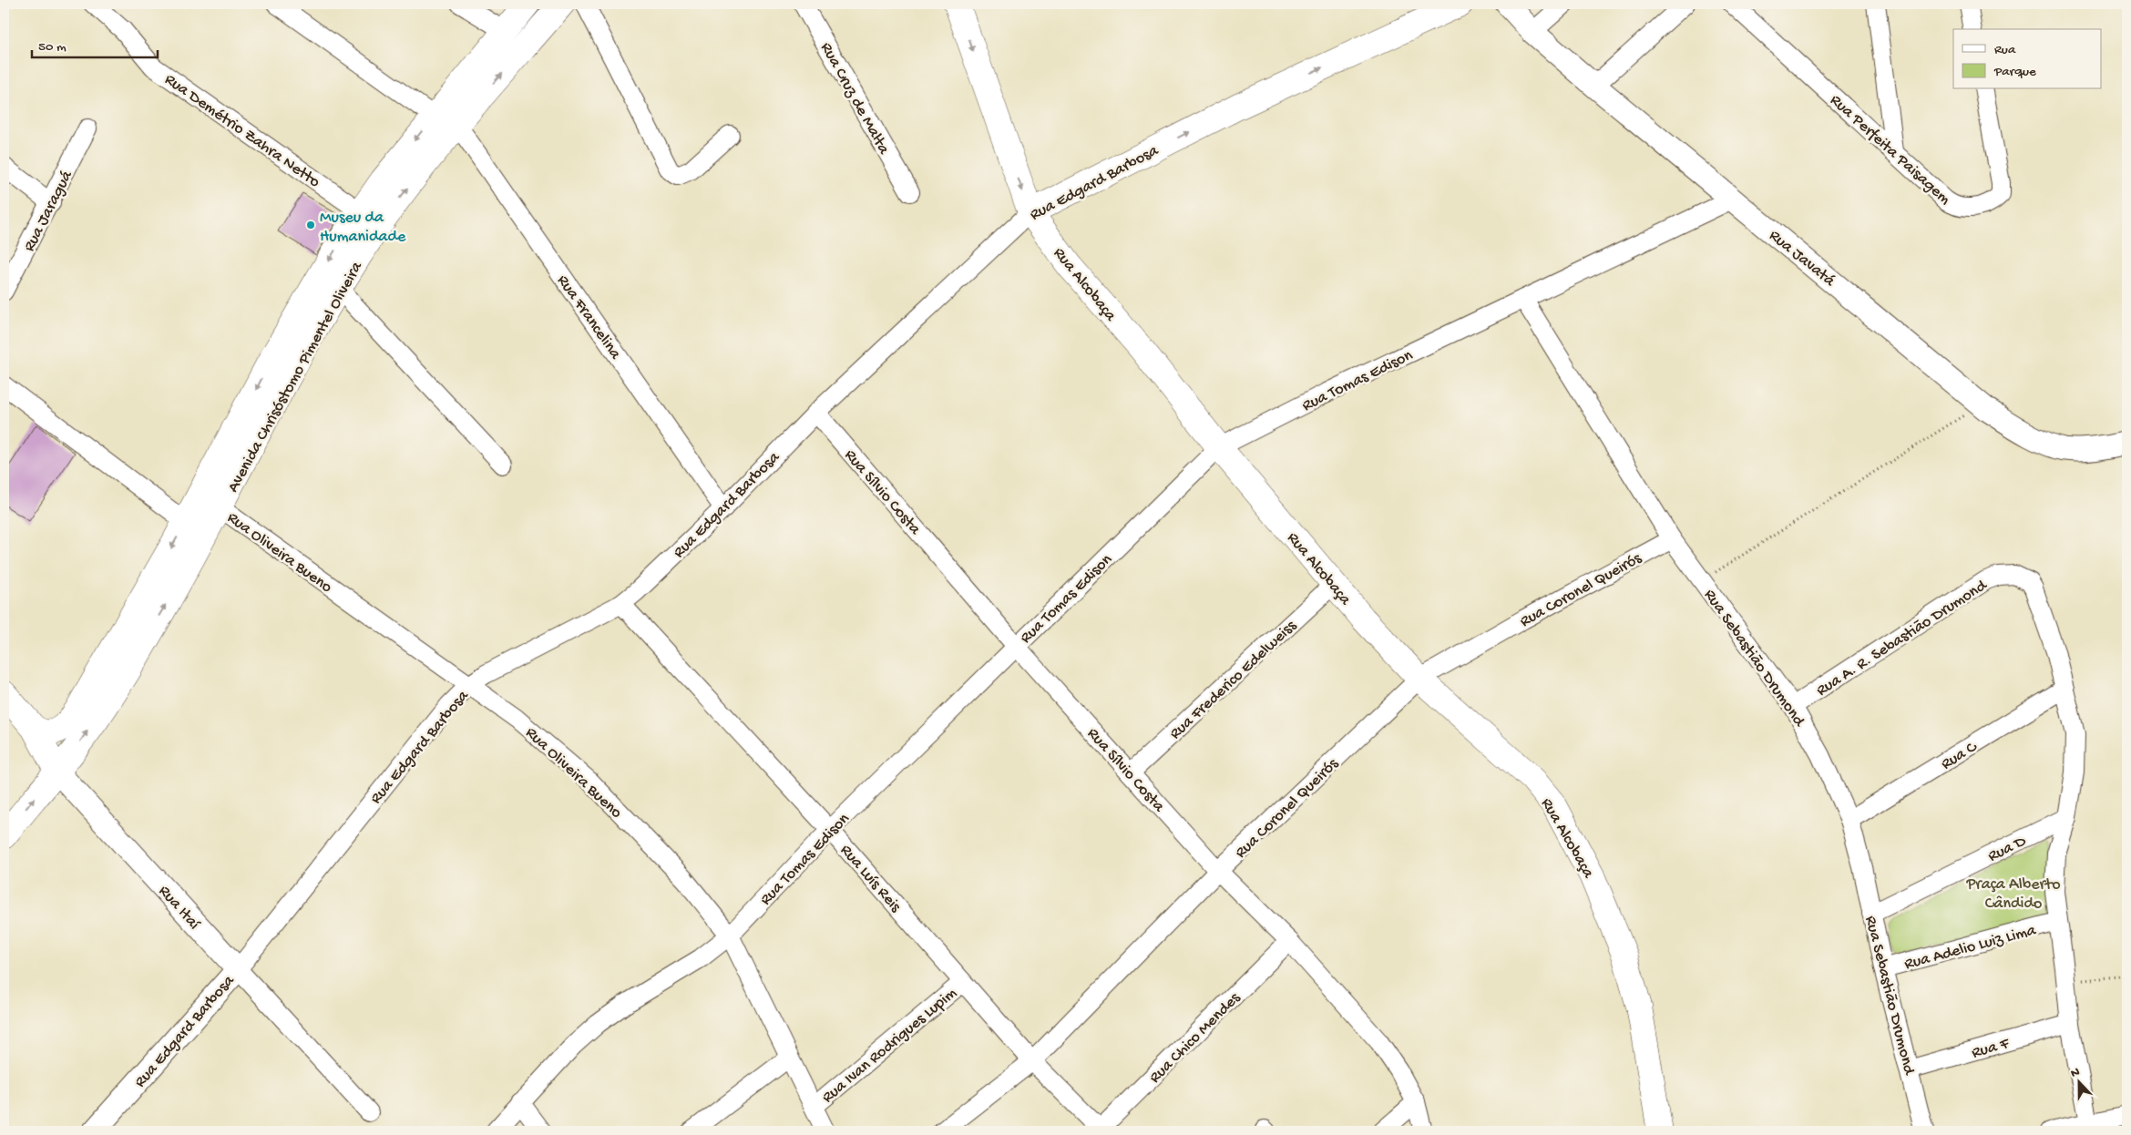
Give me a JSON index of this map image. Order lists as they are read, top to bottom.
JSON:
{
  "streets": {
    "main road": [
      "Rua Edgard Barbosa",
      "Rua Alcobaça",
      "Avenida Chrisóstomo Pimentel Oliveira",
      "Rua Itaí"
    ],
    "street": [
      "Rua Cruz de Malta",
      "Rua Demétrio Zahra Netto",
      "Rua Perfeita Paisagem",
      "Rua Jaraguá",
      "Rua Javatá",
      "Rua Francelina",
      "Rua Tomas Edison",
      "Rua Sílvio Costa",
      "Rua Oliveira Bueno",
      "Rua Coronel Queirós",
      "Rua A. R. Sebastião Drumond",
      "Rua Sebastião Drumond",
      "Rua Frederico Edelweiss",
      "Rua C",
      "Rua D",
      "Rua Luís Reis",
      "Rua Adelio Luiz Lima",
      "Rua Chico Mendes",
      "Rua Ivan Rodrigues Lupim",
      "Rua F"
    ]
  },
  "crossings": [
    ["Rua Demétrio Zahra Netto", "Avenida Chrisóstomo Pimentel Oliveira"],
    ["Rua Edgard Barbosa", "Rua Alcobaça"],
    ["Rua Edgard Barbosa", "Rua Francelina"],
    ["Rua Edgard Barbosa", "Rua Sílvio Costa"],
    ["Rua Edgard Barbosa", "Rua Oliveira Bueno"],
    ["Rua Edgard Barbosa", "Rua Luís Reis"],
    ["Rua Edgard Barbosa", "Rua Itaí"],
    ["Rua Javatá", "Rua Tomas Edison"],
    ["Rua Alcobaça", "Rua Tomas Edison"],
    ["Rua Alcobaça", "Rua Coronel Queirós"],
    ["Rua Alcobaça", "Rua Frederico Edelweiss"],
    ["Rua Francelina", "Avenida Chrisóstomo Pimentel Oliveira"],
    ["Avenida Chrisóstomo Pimentel Oliveira", "Rua Oliveira Bueno"],
    ["Avenida Chrisóstomo Pimentel Oliveira", "Rua Itaí"],
    ["Rua Tomas Edison", "Rua Sílvio Costa"],
    ["Rua Tomas Edison", "Rua Oliveira Bueno"],
    ["Rua Tomas Edison", "Rua Sebastião Drumond"],
    ["Rua Tomas Edison", "Rua Luís Reis"],
    ["Rua Sílvio Costa", "Rua Coronel Queirós"],
    ["Rua Sílvio Costa", "Rua Frederico Edelweiss"],
    ["Rua Sílvio Costa", "Rua Chico Mendes"],
    ["Rua Oliveira Bueno", "Rua Ivan Rodrigues Lupim"],
    ["Rua Coronel Queirós", "Rua Sebastião Drumond"],
    ["Rua Coronel Queirós", "Rua Luís Reis"],
    ["Rua A. R. Sebastião Drumond", "Rua Sebastião Drumond"],
    ["Rua A. R. Sebastião Drumond", "Rua C"],
    ["Rua A. R. Sebastião Drumond", "Rua D"],
    ["Rua A. R. Sebastião Drumond", "Rua Adelio Luiz Lima"],
    ["Rua A. R. Sebastião Drumond", "Rua F"],
    ["Rua Sebastião Drumond", "Rua C"],
    ["Rua Sebastião Drumond", "Rua D"],
    ["Rua Sebastião Drumond", "Rua Adelio Luiz Lima"],
    ["Rua Sebastião Drumond", "Rua F"],
    ["Rua Luís Reis", "Rua Chico Mendes"],
    ["Rua Luís Reis", "Rua Ivan Rodrigues Lupim"]
  ],
  "parks": ["Praça Alberto Cândido"],
  "places": ["Museu da Humanidade"],
  "legend": ["Rua", "Parque"],
  "scale_bar": "50 m",
  "north": "top"
}
